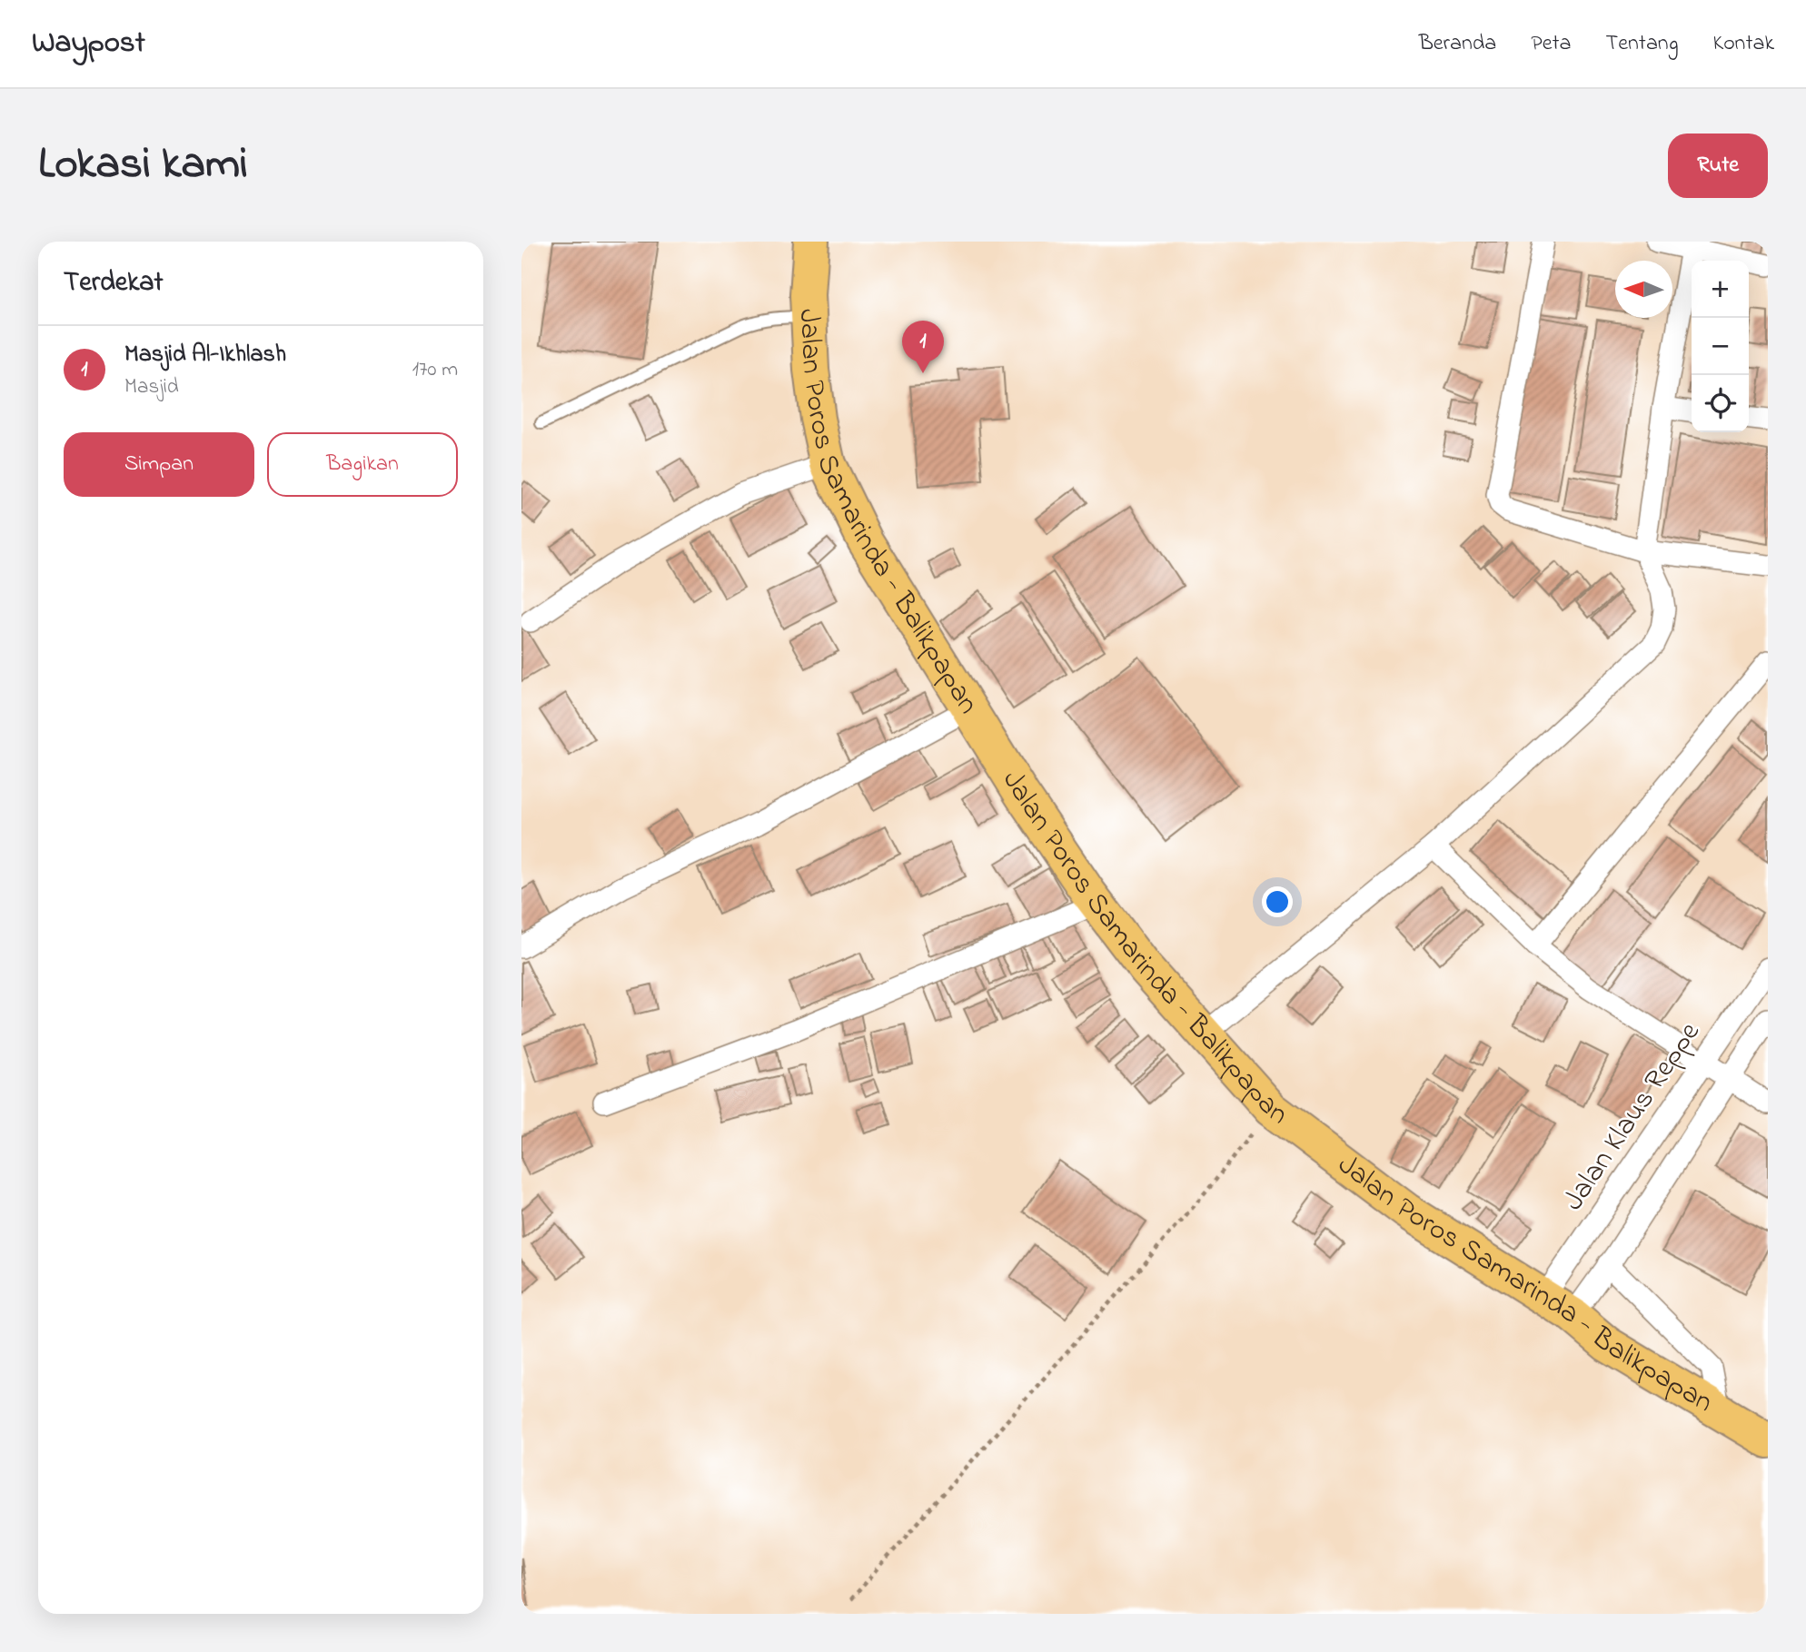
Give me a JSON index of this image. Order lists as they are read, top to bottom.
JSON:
{
  "streets": {
    "highway": ["Jalan Poros Samarinda - Balikpapan"],
    "street": ["Jalan Klaus Reppe"]
  },
  "crossings": [
    ["Jalan Poros Samarinda - Balikpapan", "Jalan Klaus Reppe"]
  ],
  "north": "left",
  "page": {
    "header": "Waypost",
    "nav": [
      "Beranda",
      "Peta",
      "Tentang",
      "Kontak"
    ],
    "title": "Lokasi kami",
    "buttons": [
      "Rute",
      ["Simpan", "Bagikan"]
    ],
    "heading": "Terdekat",
    "map_buttons": ["+", "−"],
    "pins": "1",
    "list": [
      {
        "mark": "1",
        "name": "Masjid Al-Ikhlash",
        "note": "Masjid",
        "value": "170 m"
      }
    ]
  }
}
